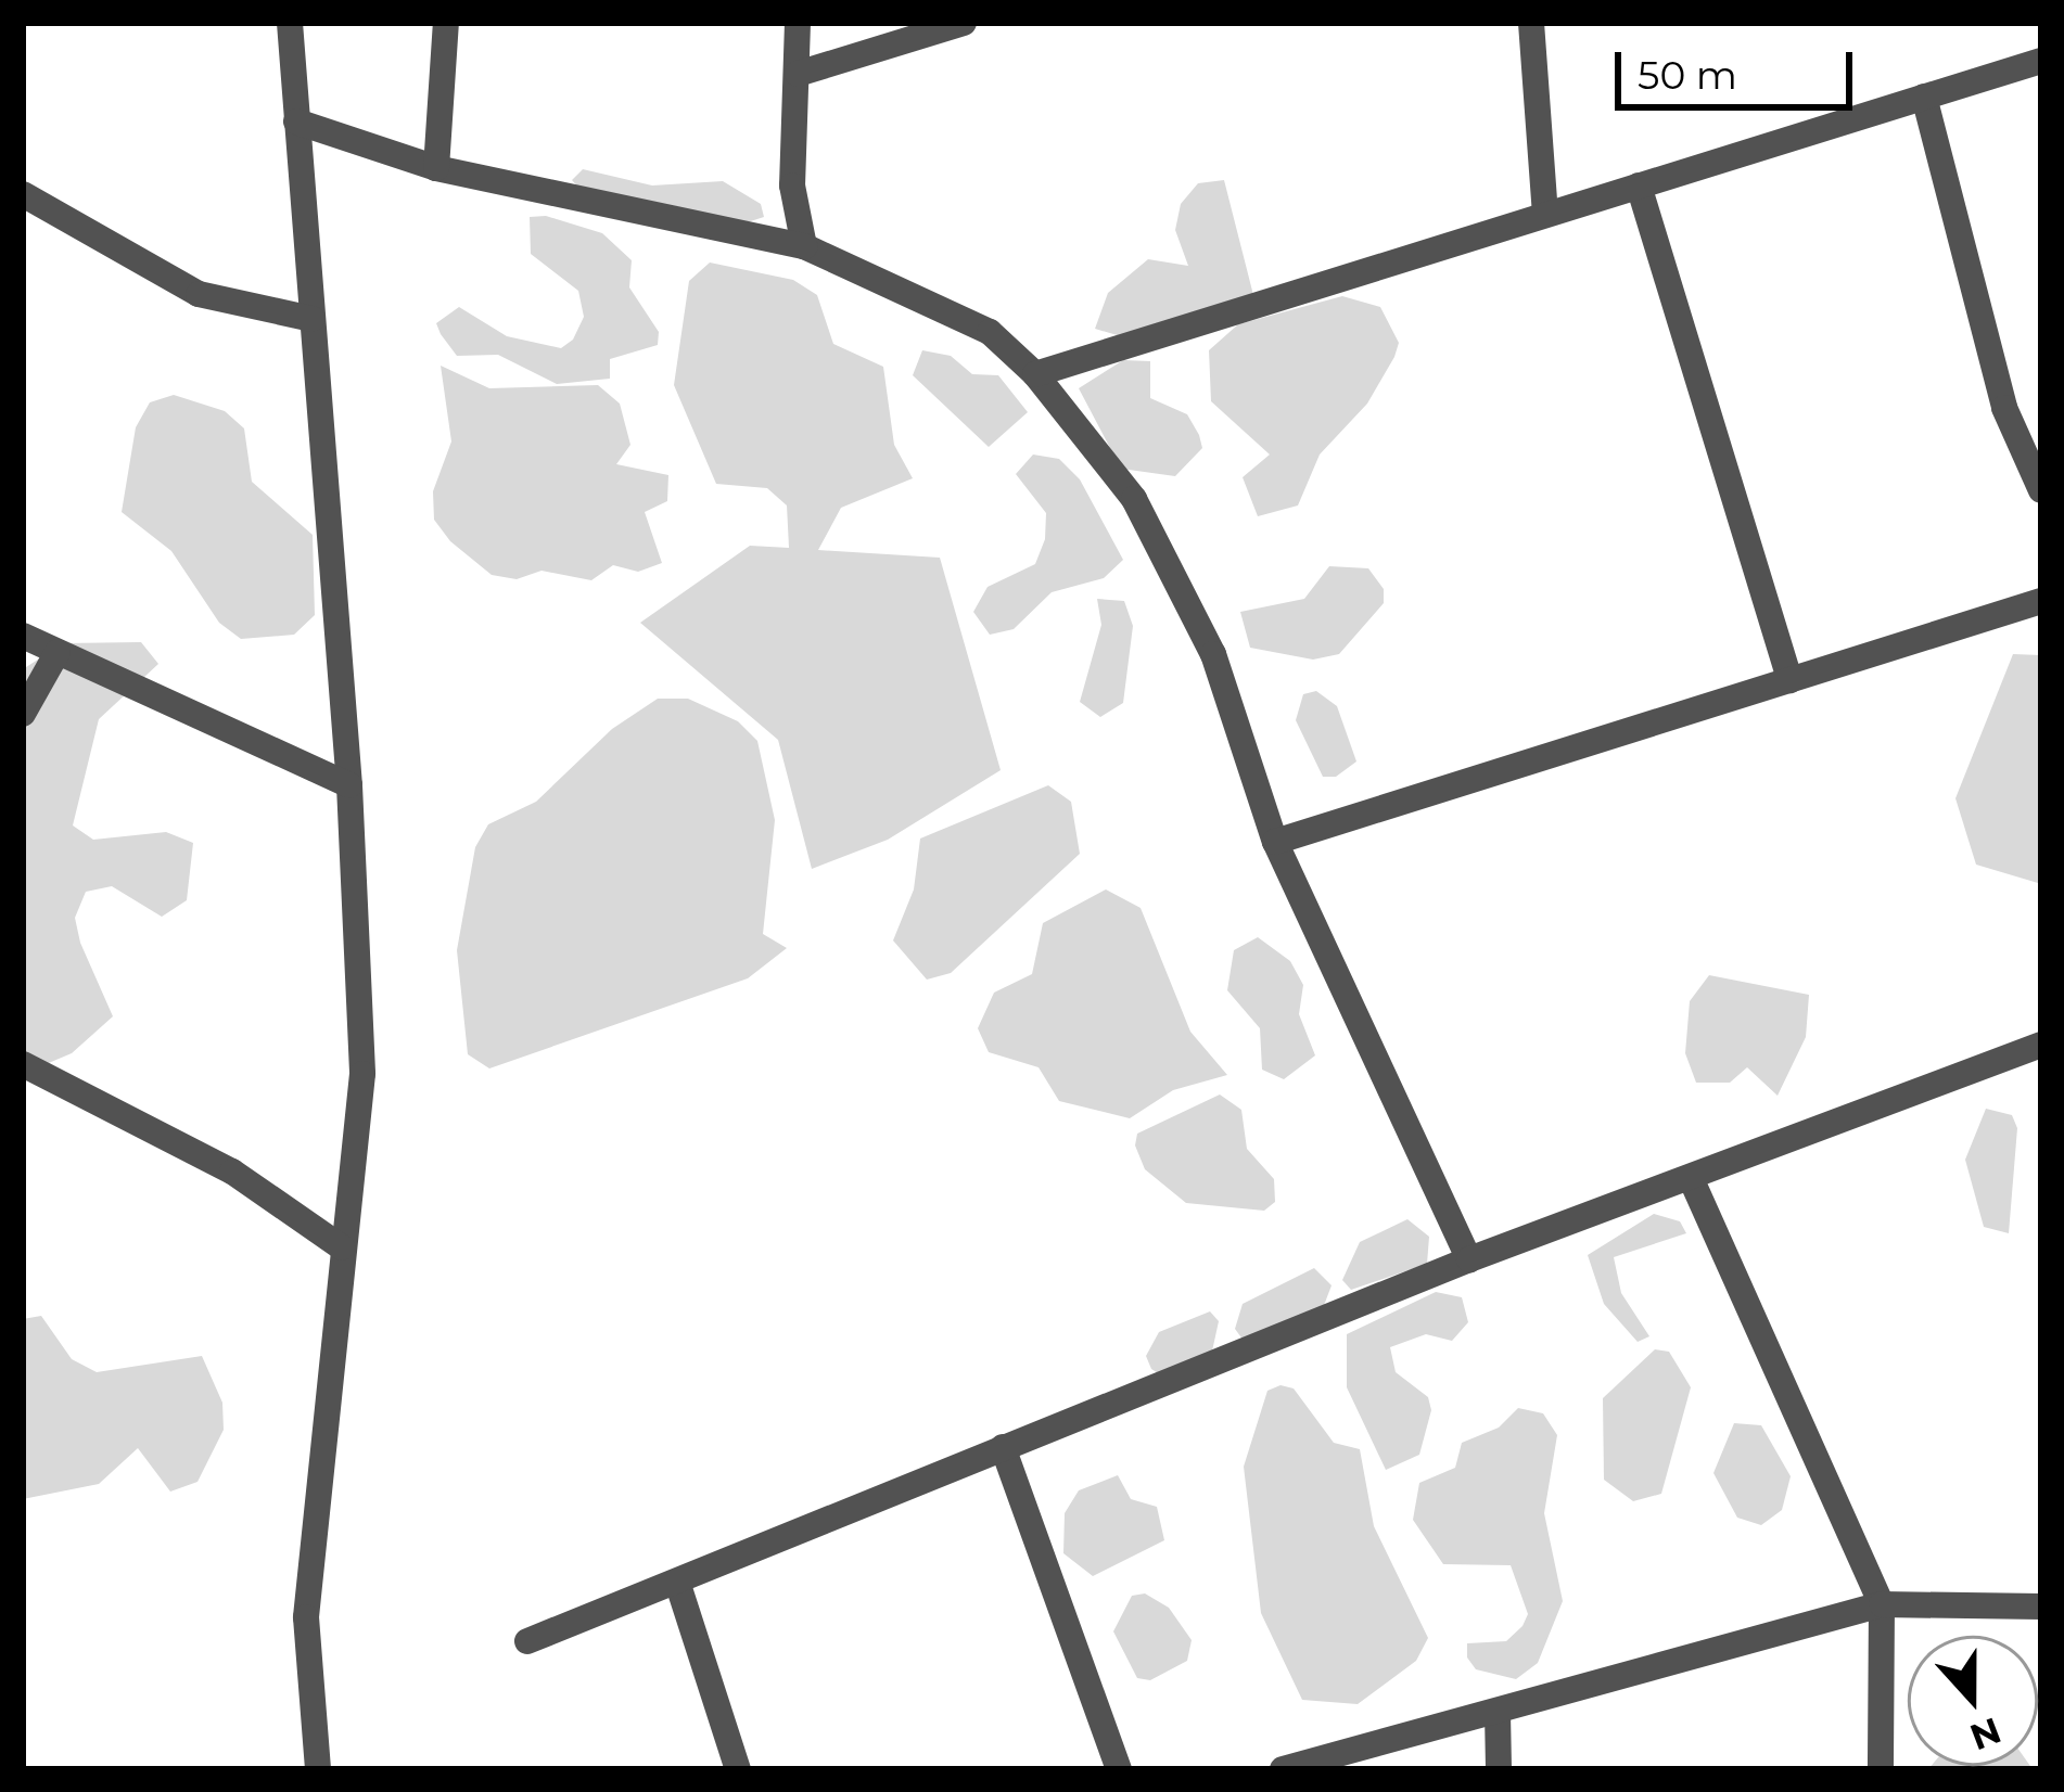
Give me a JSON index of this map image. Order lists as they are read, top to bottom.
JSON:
{
  "scale_bar": "50 m",
  "north": "bottom"
}
